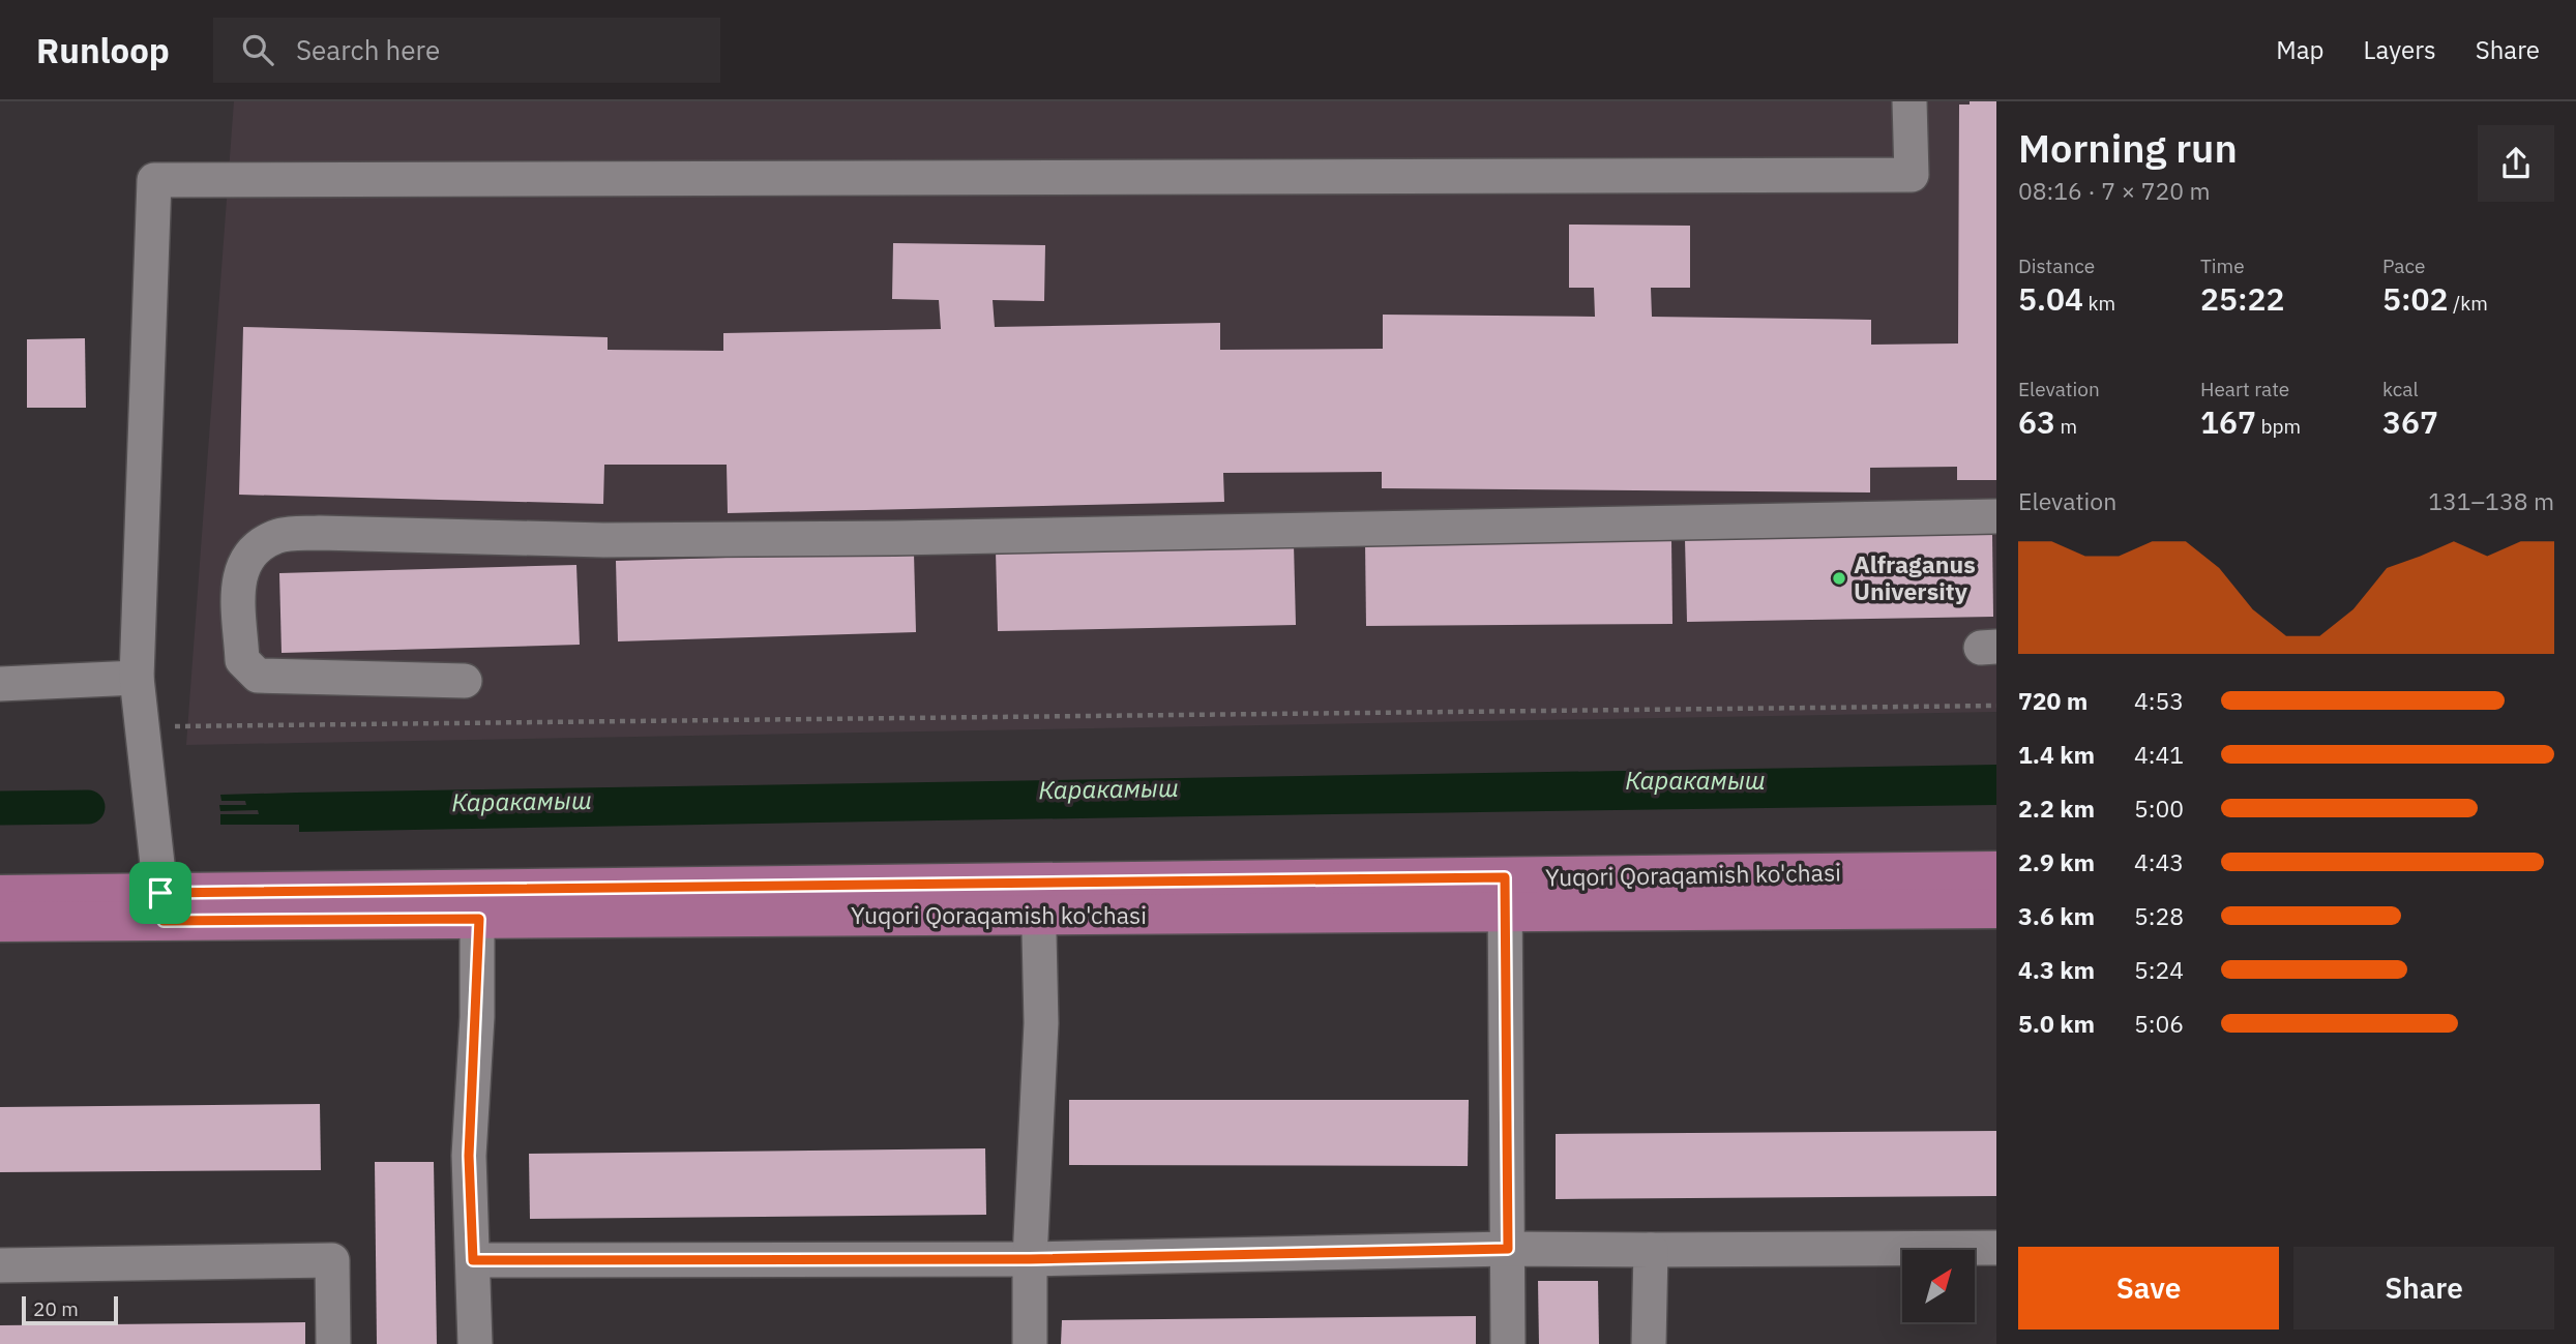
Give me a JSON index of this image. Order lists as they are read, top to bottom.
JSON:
{
  "streets": {
    "main road": ["Yuqori Qoraqamish ko'chasi"]
  },
  "water": ["Каракамыш"],
  "places": ["Alfraganus University"],
  "scale_bar": "20 m",
  "north": "top right",
  "page": {
    "header": "Runloop",
    "search": "Search here",
    "nav": ["Map", "Layers", "Share"],
    "heading": ["Morning run", "08:16 · 7 × 720 m"],
    "stats": [
      ["Distance", "5.04 km"],
      ["Time", "25:22"],
      ["Pace", "5:02 /km"],
      ["Elevation", "63 m"],
      ["Heart rate", "167 bpm"],
      ["kcal", "367"]
    ],
    "chart": ["Elevation", "131–138 m"],
    "list": [
      {
        "name": "720 m",
        "note": "4:53"
      },
      {
        "name": "1.4 km",
        "note": "4:41"
      },
      {
        "name": "2.2 km",
        "note": "5:00"
      },
      {
        "name": "2.9 km",
        "note": "4:43"
      },
      {
        "name": "3.6 km",
        "note": "5:28"
      },
      {
        "name": "4.3 km",
        "note": "5:24"
      },
      {
        "name": "5.0 km",
        "note": "5:06"
      }
    ],
    "buttons": ["Save", "Share"],
    "scale": "20 m"
  }
}
